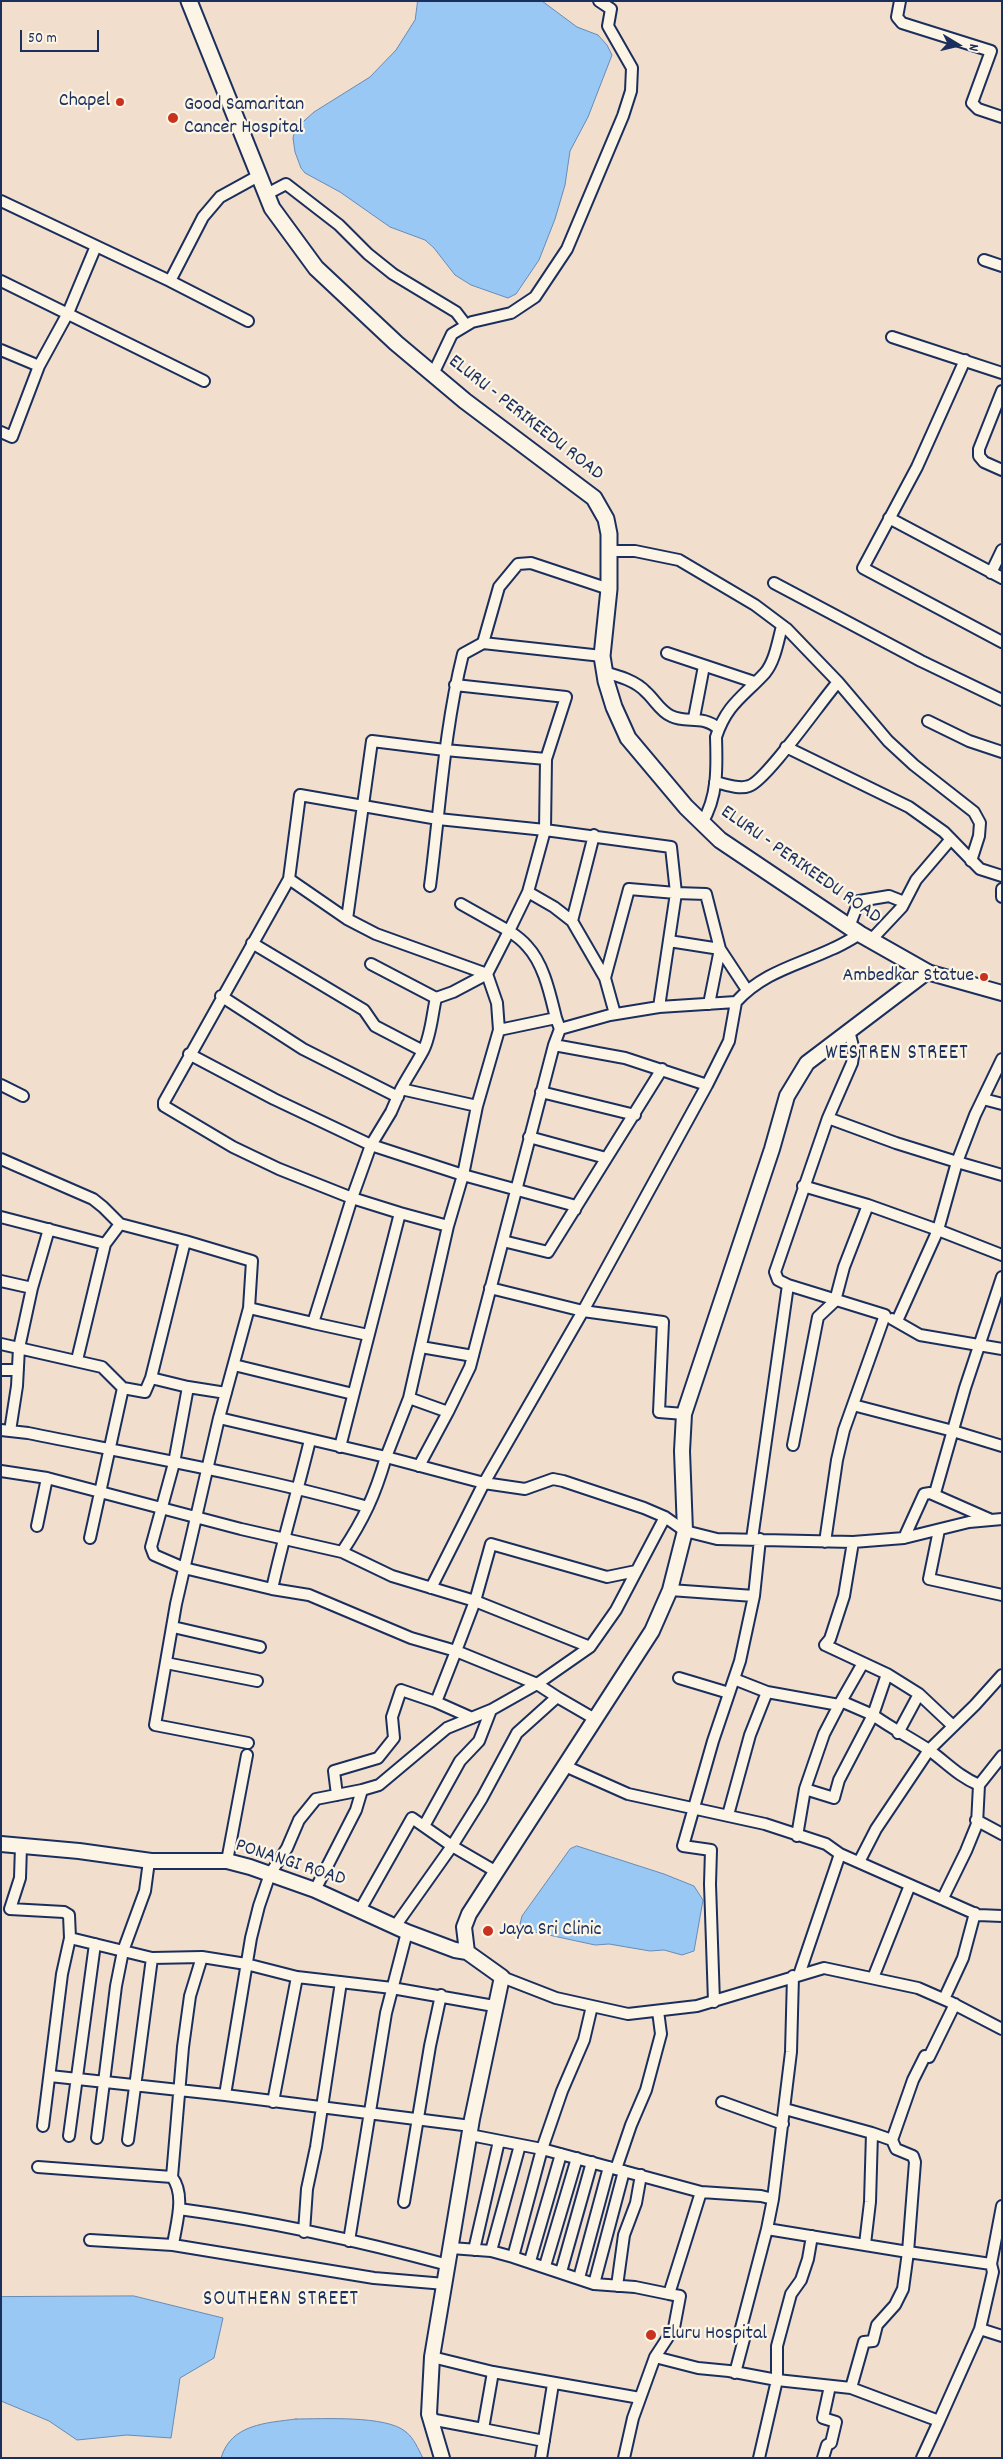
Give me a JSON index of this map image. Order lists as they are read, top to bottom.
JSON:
{
  "streets": {
    "main road": ["ELURU - PERIKEEDU ROAD", "PONANGI ROAD"]
  },
  "districts": ["WESTREN STREET", "SOUTHERN STREET"],
  "places": [
    "Chapel",
    "Good Samaritan Cancer Hospital",
    "Ambedkar Statue",
    "Jaya Sri Clinic",
    "Eluru Hospital"
  ],
  "scale_bar": "50 m",
  "north": "right"
}
